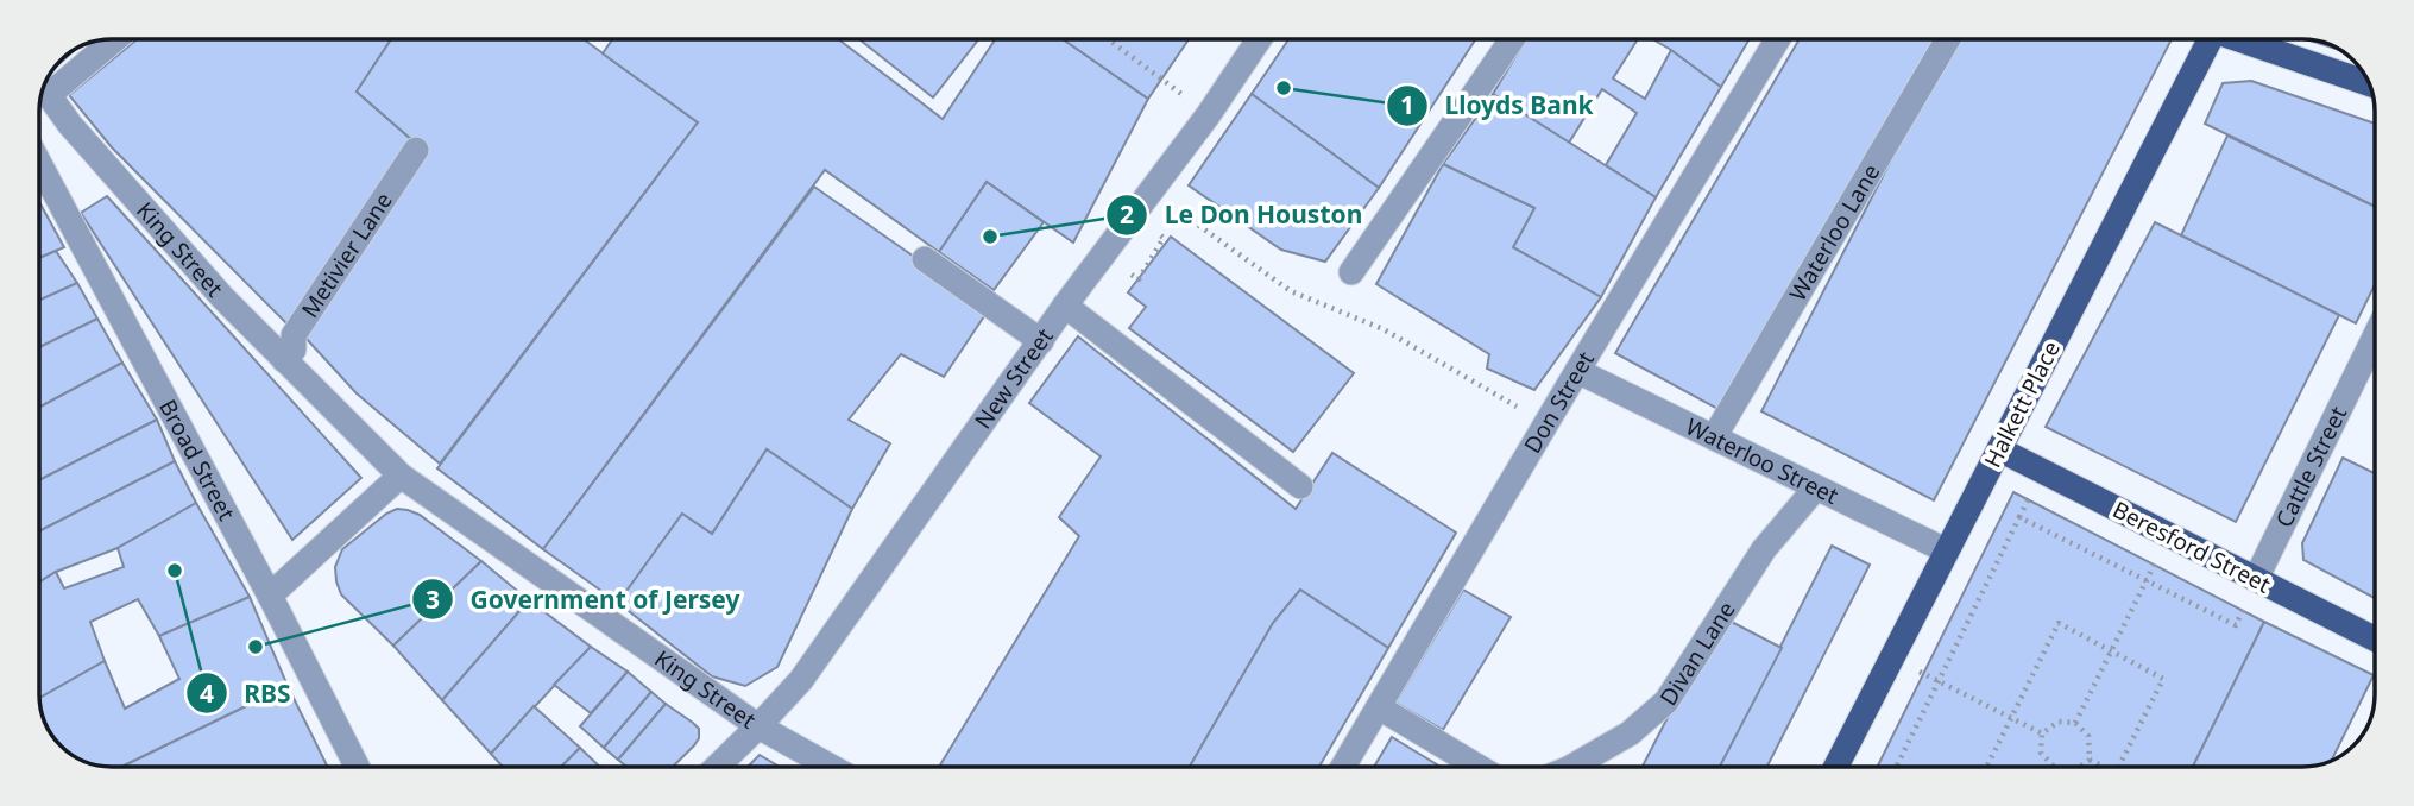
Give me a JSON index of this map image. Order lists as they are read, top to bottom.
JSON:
{
  "streets": {
    "main road": ["Halkett Place", "Beresford Street"],
    "street": [
      "Waterloo Lane",
      "King Street",
      "Metivier Lane",
      "New Street",
      "Don Street",
      "Broad Street",
      "Waterloo Street",
      "Cattle Street",
      "Divan Lane"
    ]
  },
  "crossings": [
    ["Waterloo Lane", "Waterloo Street"],
    ["King Street", "Metivier Lane"],
    ["King Street", "New Street"],
    ["Don Street", "Waterloo Street"],
    ["Halkett Place", "Waterloo Street"],
    ["Halkett Place", "Beresford Street"],
    ["Waterloo Street", "Divan Lane"],
    ["Cattle Street", "Beresford Street"]
  ],
  "places": [
    "Lloyds Bank",
    "Le Don Houston",
    "RBS",
    "Government of Jersey"
  ]
}
